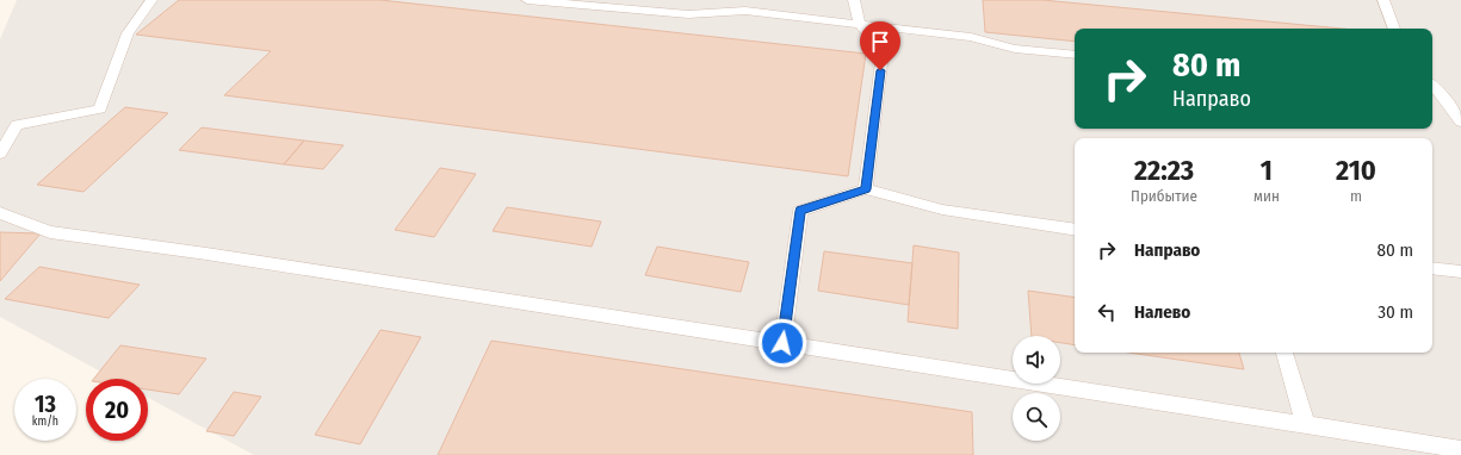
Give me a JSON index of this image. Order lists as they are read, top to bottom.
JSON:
{
  "page": {
    "turn": ["80 m", "Направо"],
    "eta": [
      "22:23",
      "Прибытие",
      "1",
      "мин",
      "210",
      "m"
    ],
    "list": [
      {
        "name": "Направо",
        "value": "80 m"
      },
      {
        "name": "Налево",
        "value": "30 m"
      }
    ],
    "speed": "13 km/h",
    "limit": "20"
  }
}
